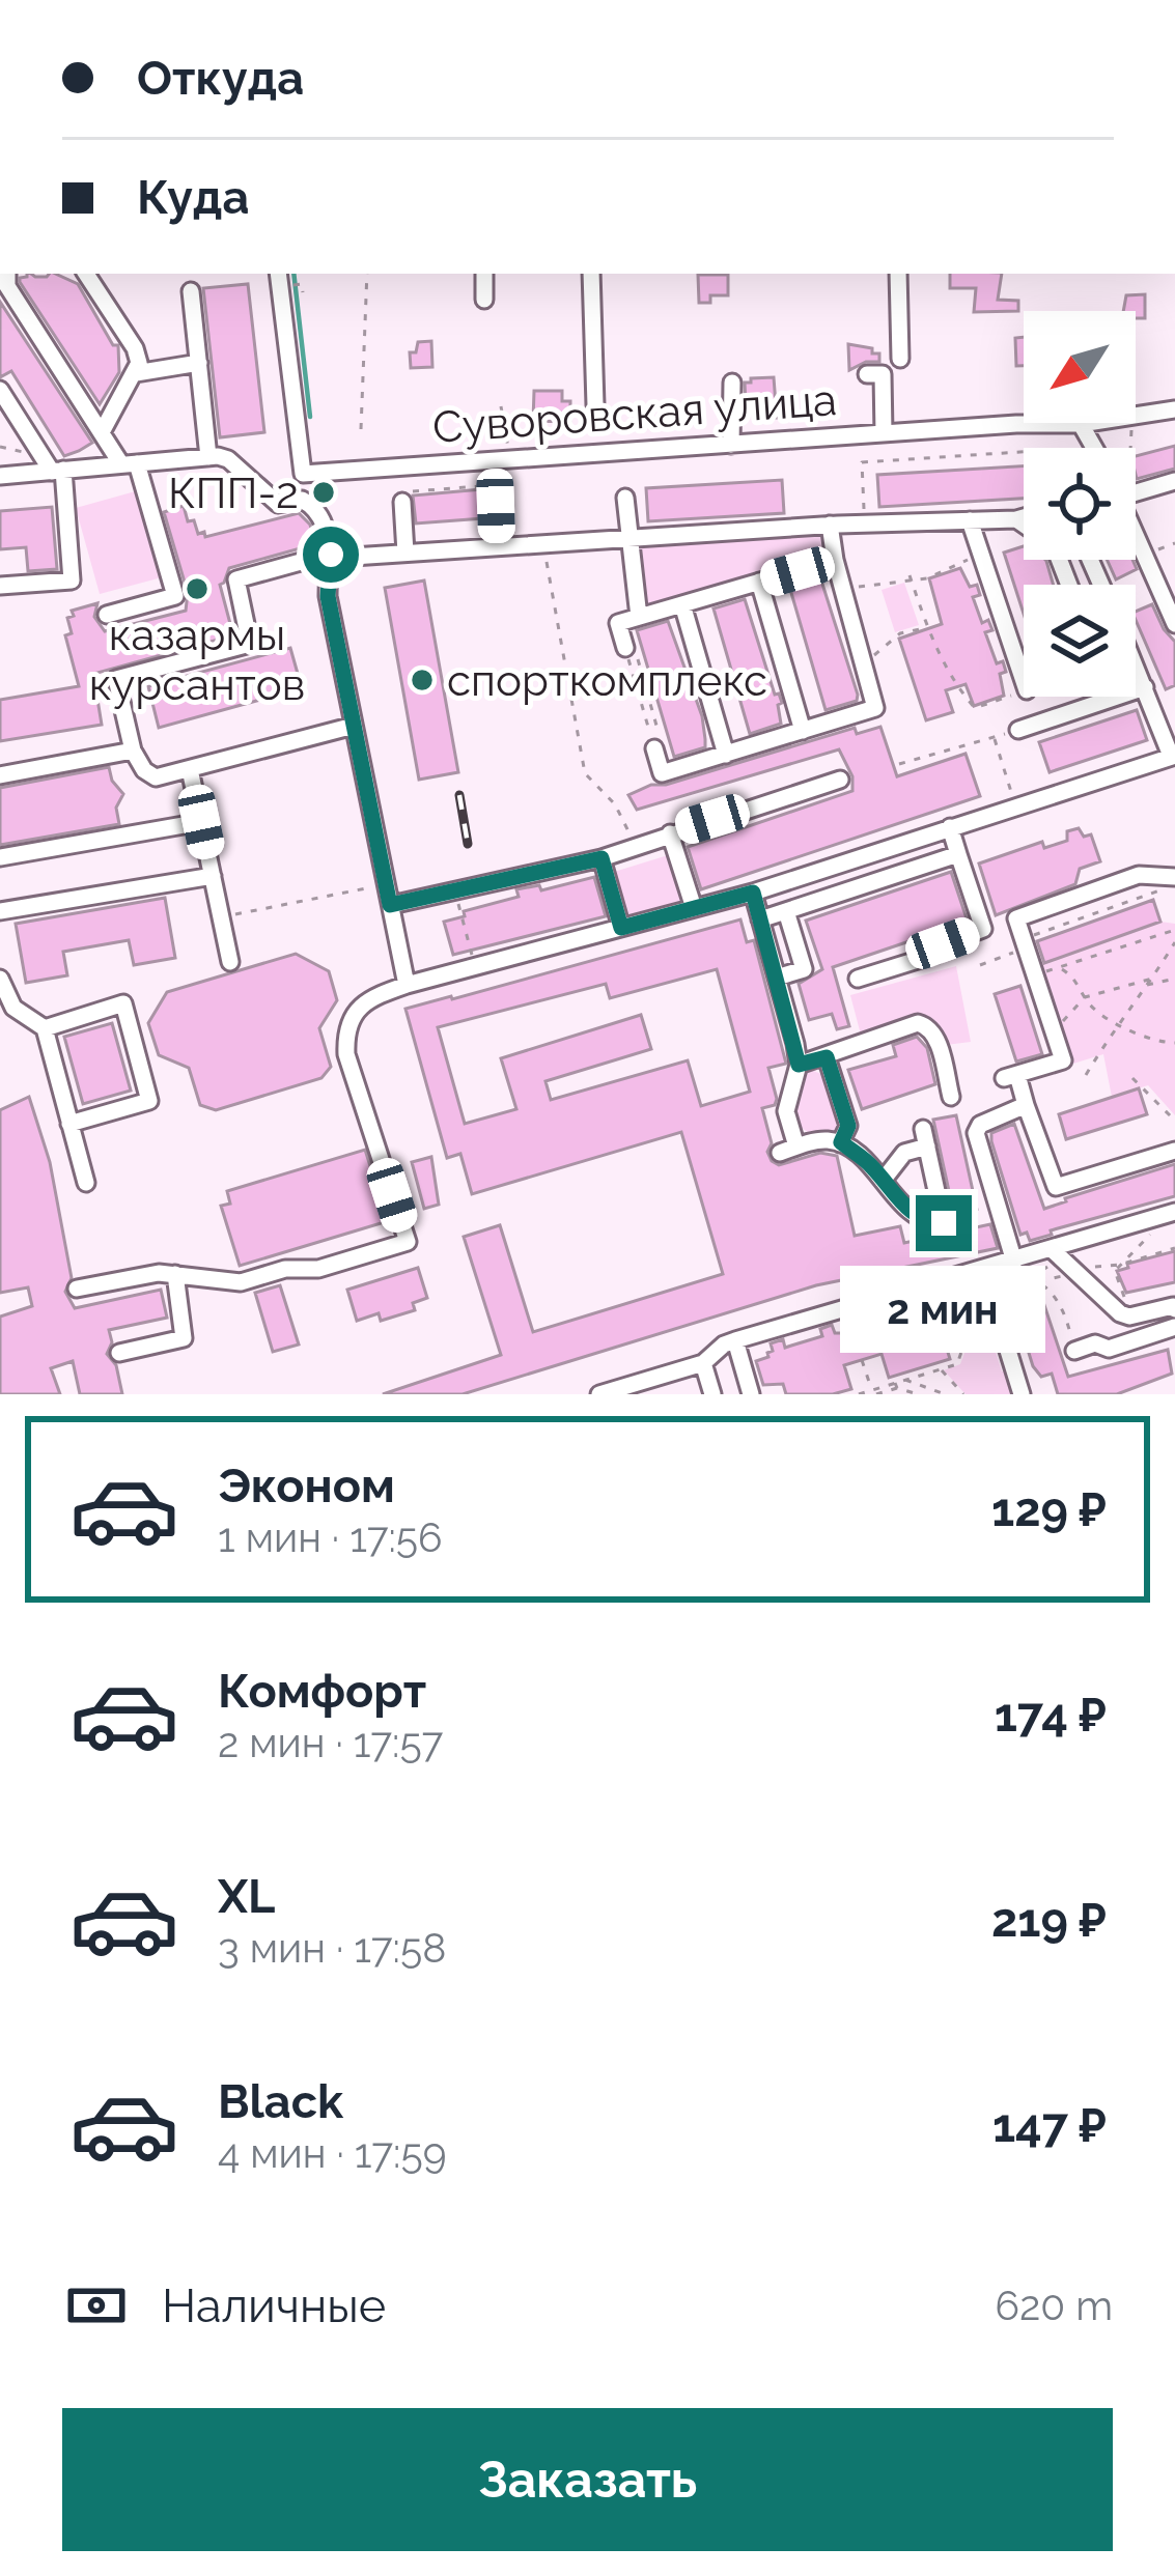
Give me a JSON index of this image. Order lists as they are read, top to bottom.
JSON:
{
  "streets": {
    "street": ["Суворовская улица"]
  },
  "places": ["КПП-2", "казармы курсантов", "спорткомплекс"],
  "north": "bottom left",
  "page": {
    "banner": ["Откуда", "Куда"],
    "bubble": "2 мин",
    "list": [
      {
        "name": "Эконом",
        "note": "1 мин · 17:56",
        "value": "129 ₽"
      },
      {
        "name": "Комфорт",
        "note": "2 мин · 17:57",
        "value": "174 ₽"
      },
      {
        "name": "XL",
        "note": "3 мин · 17:58",
        "value": "219 ₽"
      },
      {
        "name": "Black",
        "note": "4 мин · 17:59",
        "value": "147 ₽"
      }
    ],
    "pay": ["Наличные", "620 m"],
    "buttons": "Заказать"
  }
}
